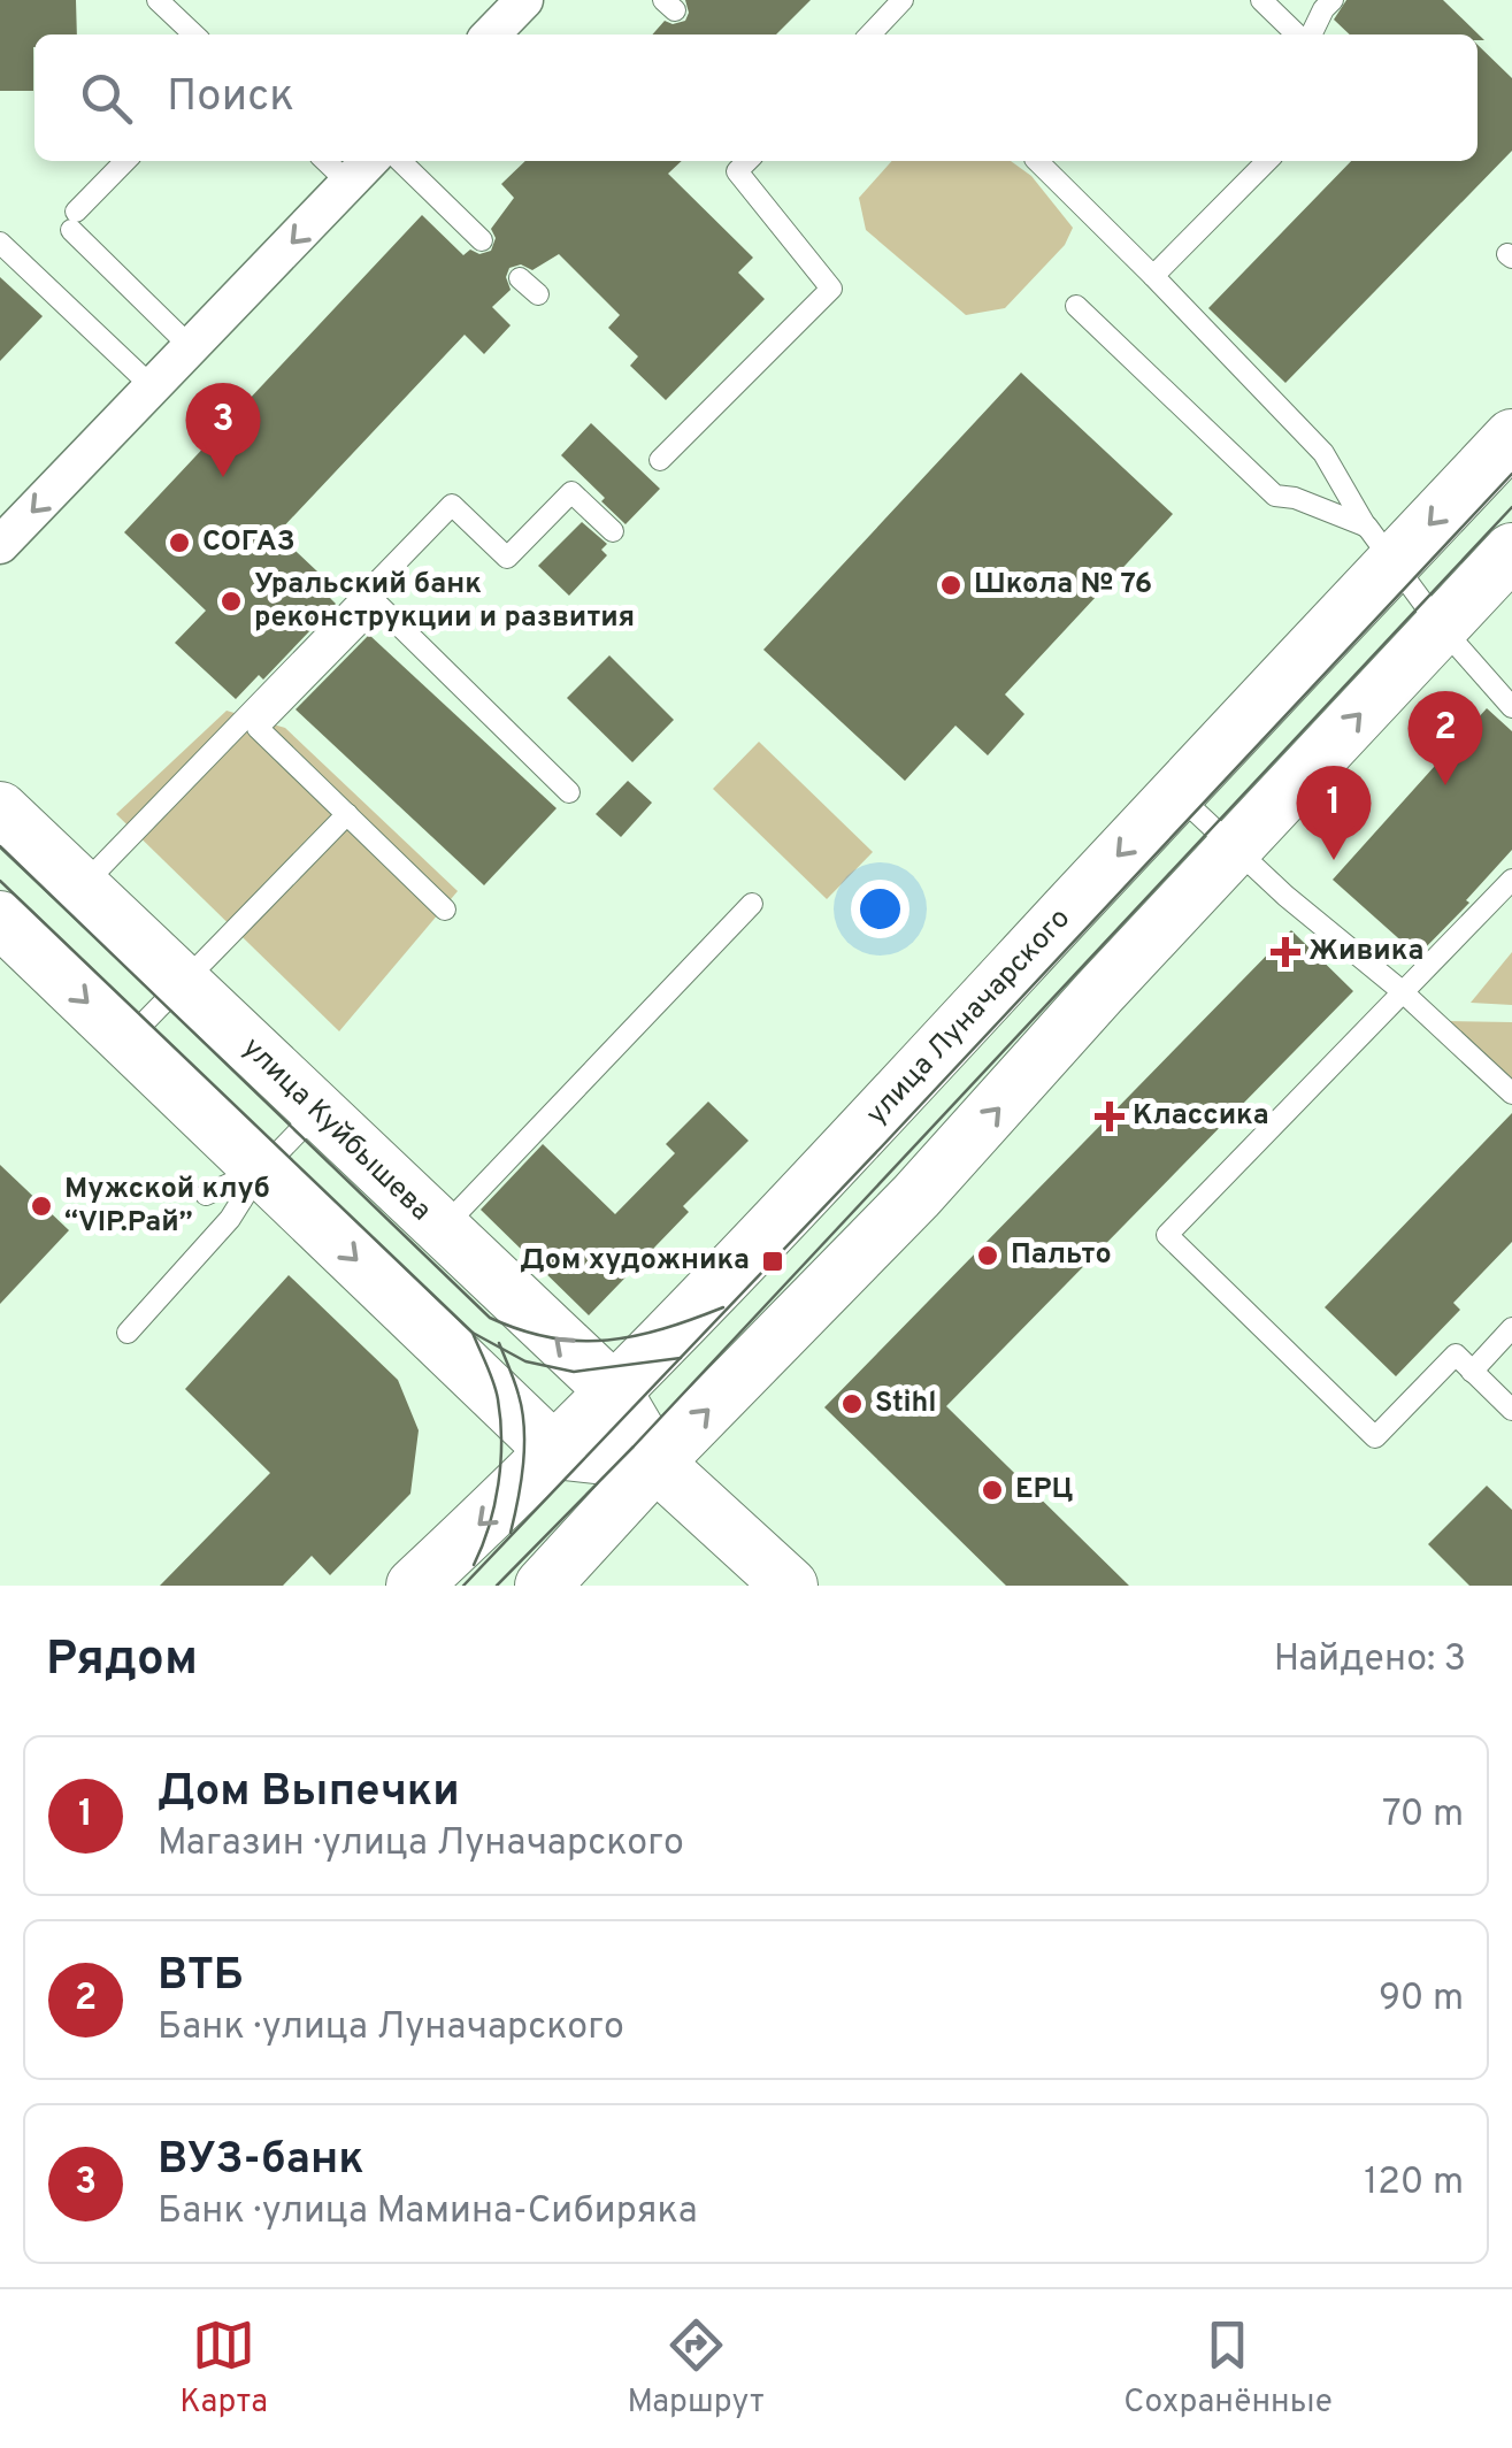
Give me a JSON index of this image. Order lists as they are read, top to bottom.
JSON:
{
  "streets": {
    "main road": ["улица Луначарского", "улица Куйбышева"]
  },
  "crossings": [
    ["улица Луначарского", "улица Куйбышева"]
  ],
  "places": {
    "other": [
      "СОГАЗ",
      "Школа № 76",
      "Уральский банк реконструкции и развития",
      "Мужской клуб “VIP.Рай”",
      "Пальто",
      "Stihl",
      "ЕРЦ"
    ],
    "health": ["Живика", "Классика"],
    "transit": ["Дом художника"]
  },
  "page": {
    "search": "Поиск",
    "pins": ["3", "2", "1"],
    "heading": ["Рядом", "Найдено: 3"],
    "list": [
      {
        "mark": "1",
        "name": "Дом Выпечки",
        "note": "Магазин · улица Луначарского",
        "value": "70 m"
      },
      {
        "mark": "2",
        "name": "ВТБ",
        "note": "Банк · улица Луначарского",
        "value": "90 m"
      },
      {
        "mark": "3",
        "name": "ВУЗ-банк",
        "note": "Банк · улица Мамина-Сибиряка",
        "value": "120 m"
      }
    ],
    "nav": ["Карта", "Маршрут", "Сохранённые"]
  }
}
